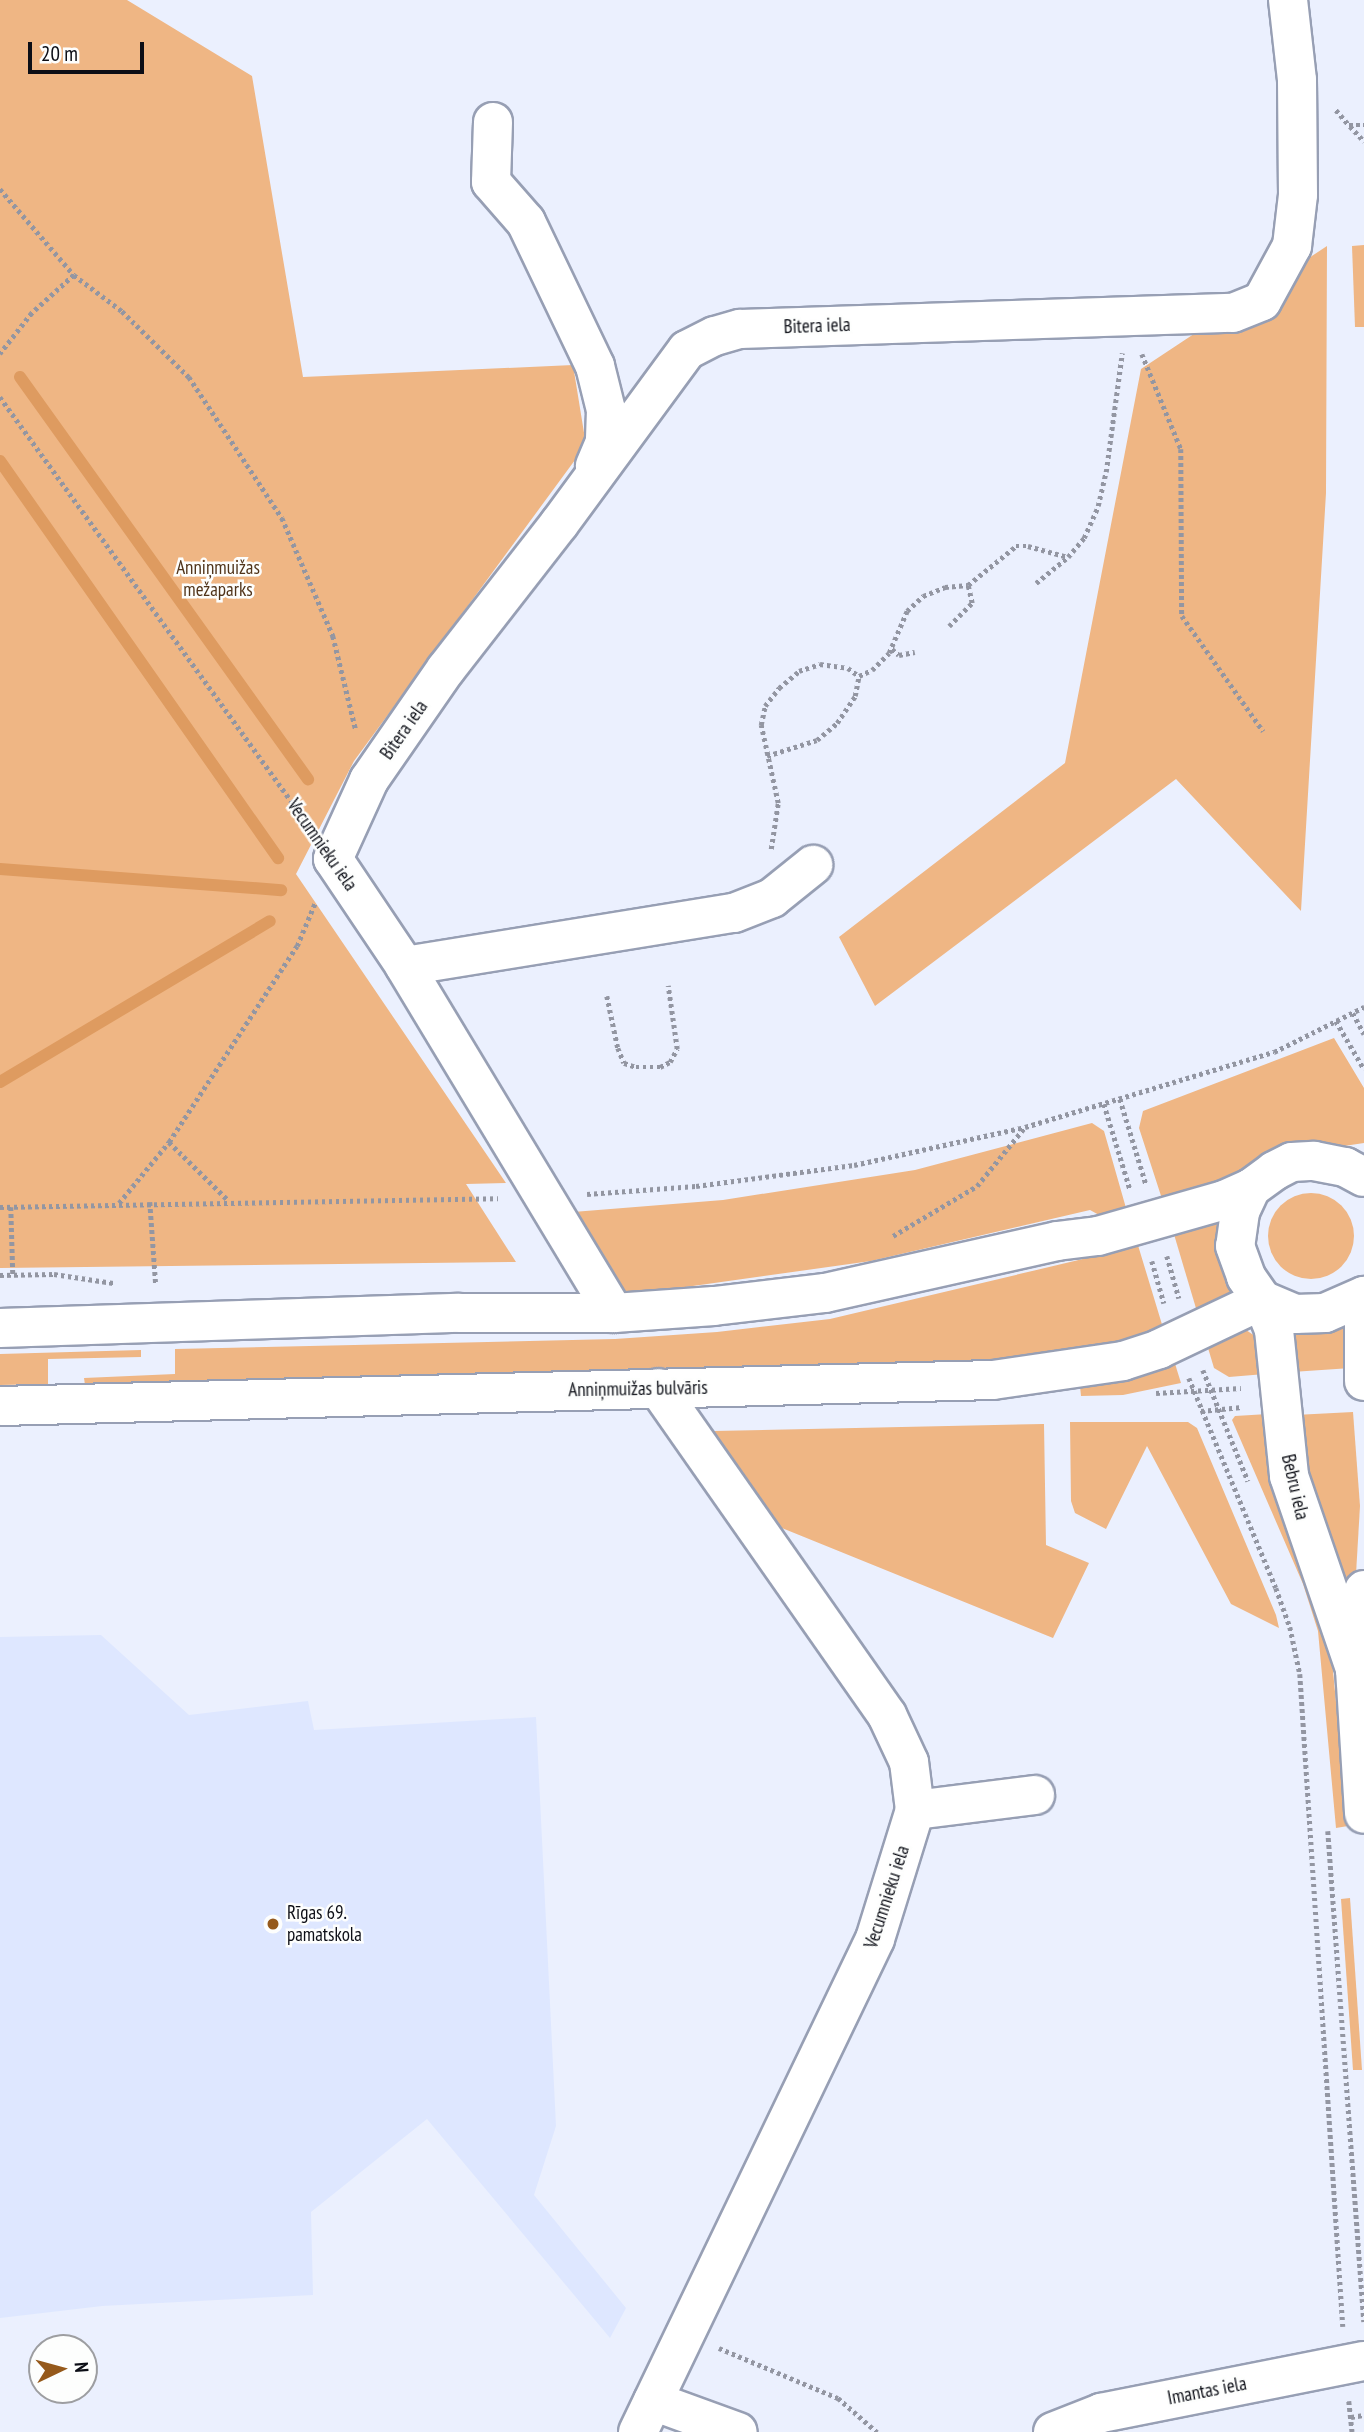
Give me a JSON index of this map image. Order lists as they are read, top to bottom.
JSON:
{
  "streets": {
    "street": [
      "Bitera iela",
      "Vecumnieku iela",
      "Anniņmuižas bulvāris",
      "Bebru iela",
      "Imantas iela"
    ]
  },
  "crossings": [
    ["Bitera iela", "Vecumnieku iela"],
    ["Vecumnieku iela", "Anniņmuižas bulvāris"],
    ["Anniņmuižas bulvāris", "Bebru iela"]
  ],
  "parks": ["Anniņmuižas mežaparks"],
  "places": ["Rīgas 69. pamatskola"],
  "scale_bar": "20 m",
  "north": "right"
}
